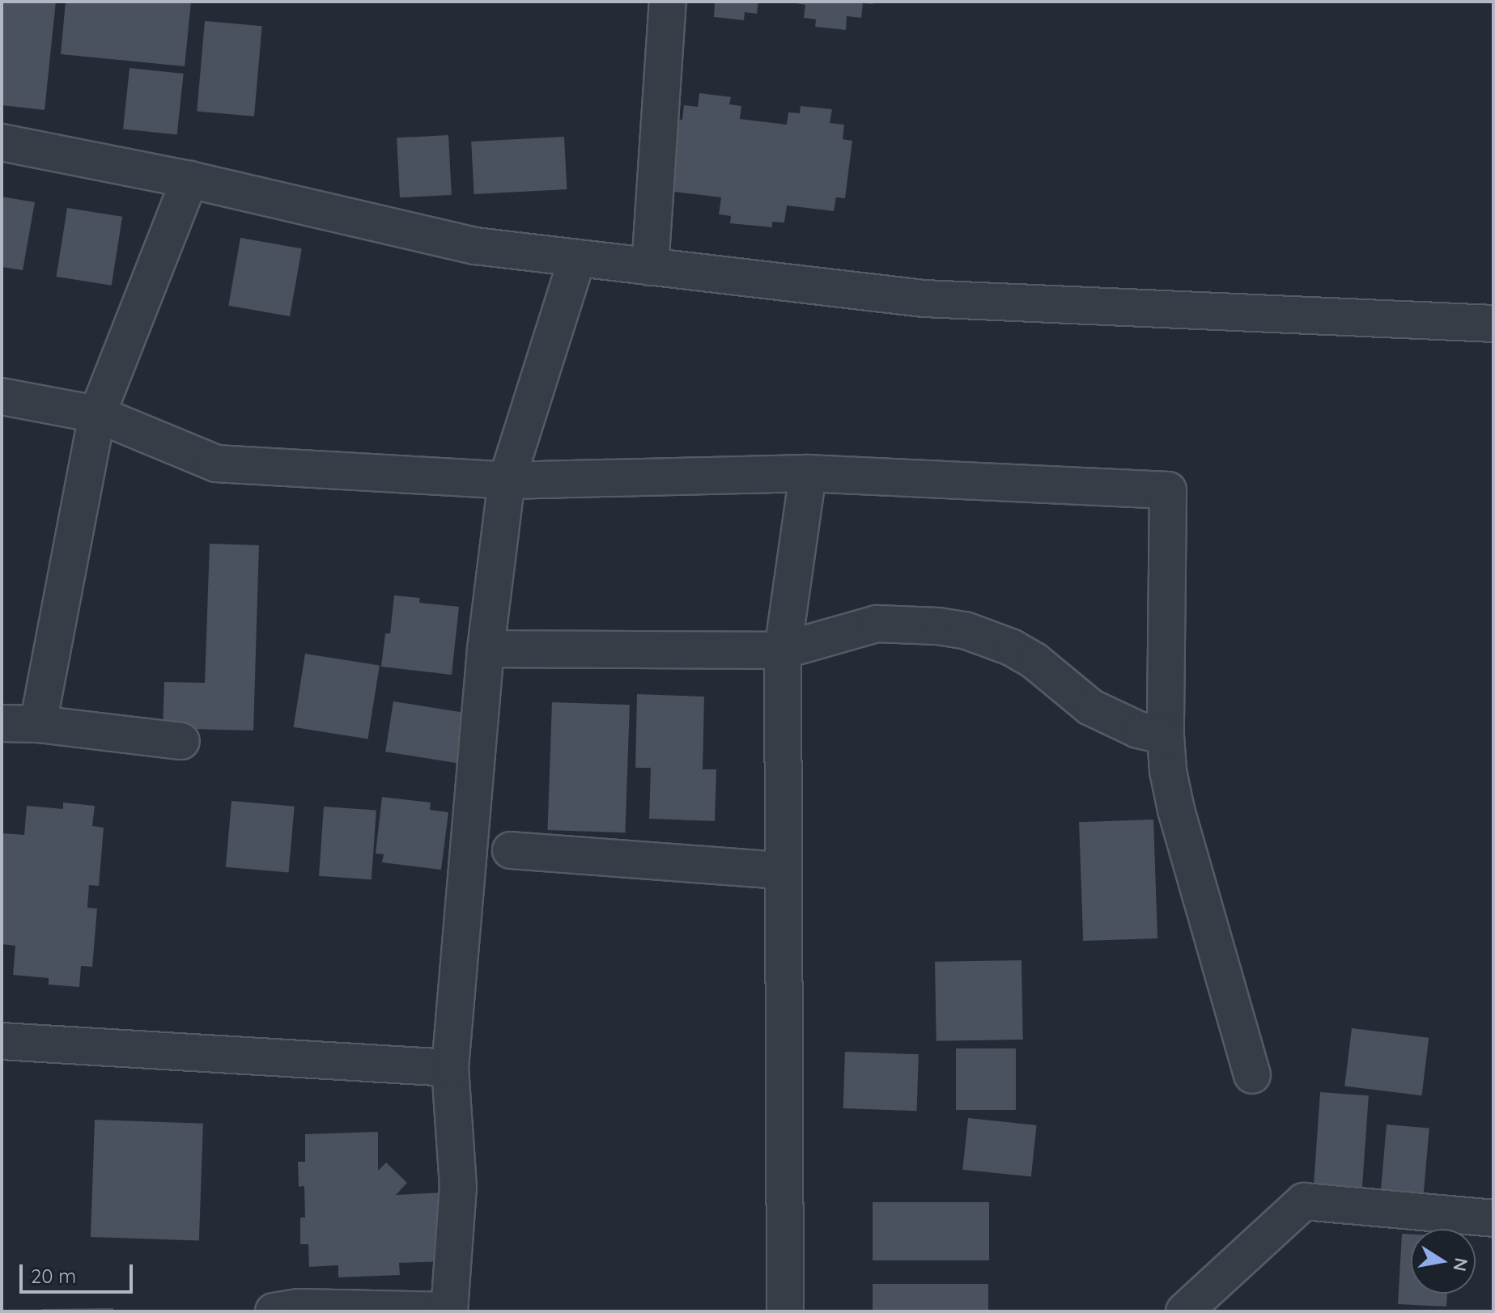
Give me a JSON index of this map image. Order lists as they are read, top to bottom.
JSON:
{
  "scale_bar": "20 m",
  "north": "right"
}
